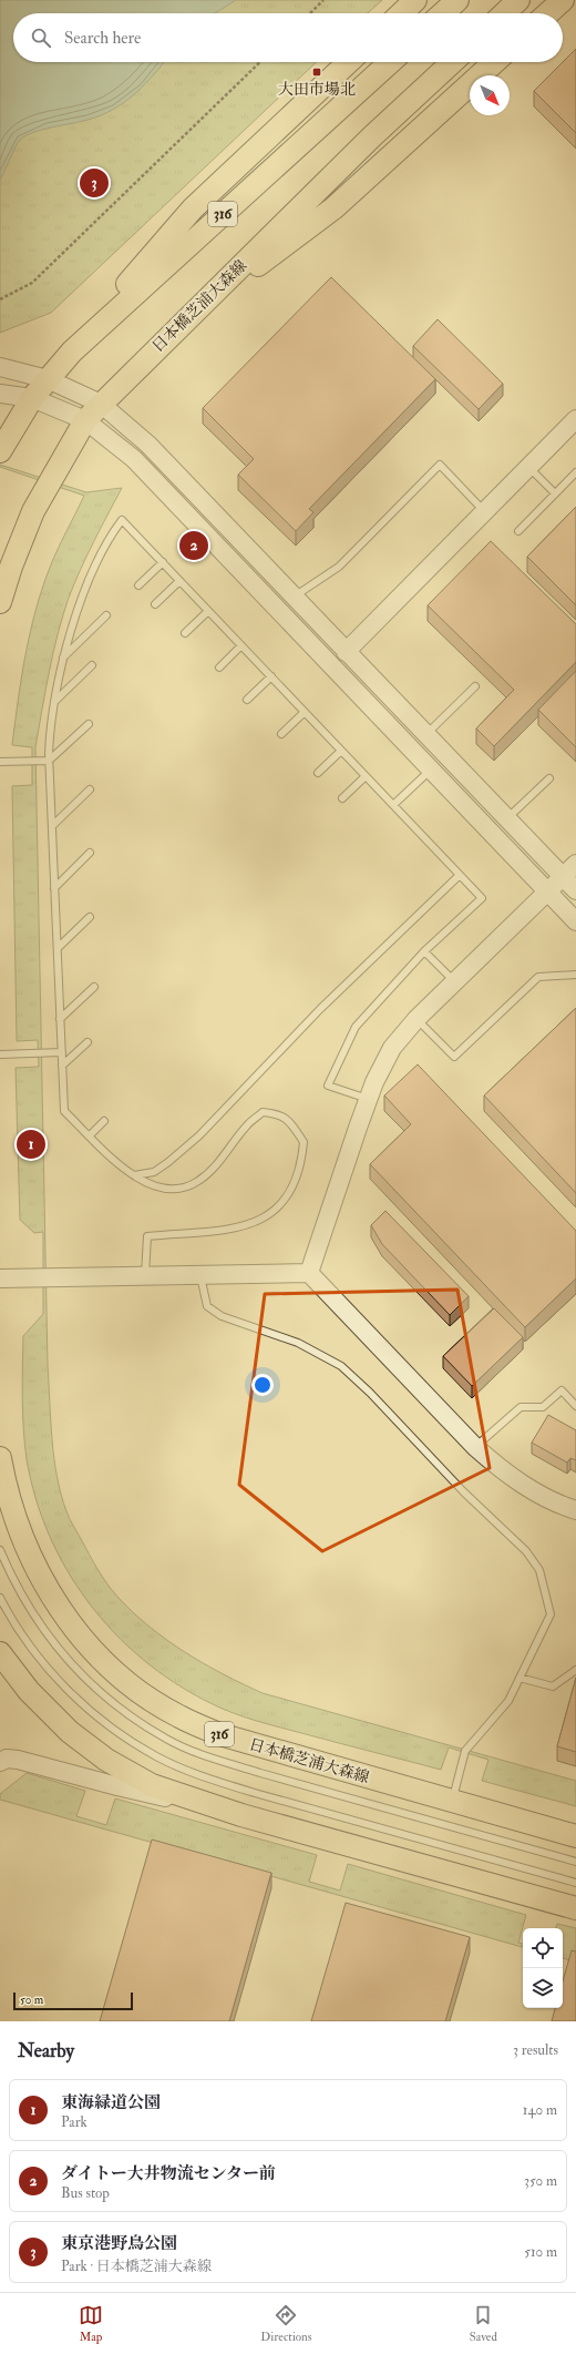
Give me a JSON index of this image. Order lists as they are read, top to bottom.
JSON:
{
  "streets": {
    "main road": ["316", "日本橋芝浦大森線"]
  },
  "places": {
    "transit": ["大田市場北"]
  },
  "scale_bar": "50 m",
  "north": "bottom right",
  "page": {
    "search": "Search here",
    "pins": ["3", "2", "1"],
    "scale": "50 m",
    "heading": ["Nearby", "3 results"],
    "list": [
      {
        "mark": "1",
        "name": "東海緑道公園",
        "note": "Park",
        "value": "140 m"
      },
      {
        "mark": "2",
        "name": "ダイトー大井物流センター前",
        "note": "Bus stop",
        "value": "350 m"
      },
      {
        "mark": "3",
        "name": "東京港野鳥公園",
        "note": "Park · 日本橋芝浦大森線",
        "value": "510 m"
      }
    ],
    "nav": ["Map", "Directions", "Saved"]
  }
}
